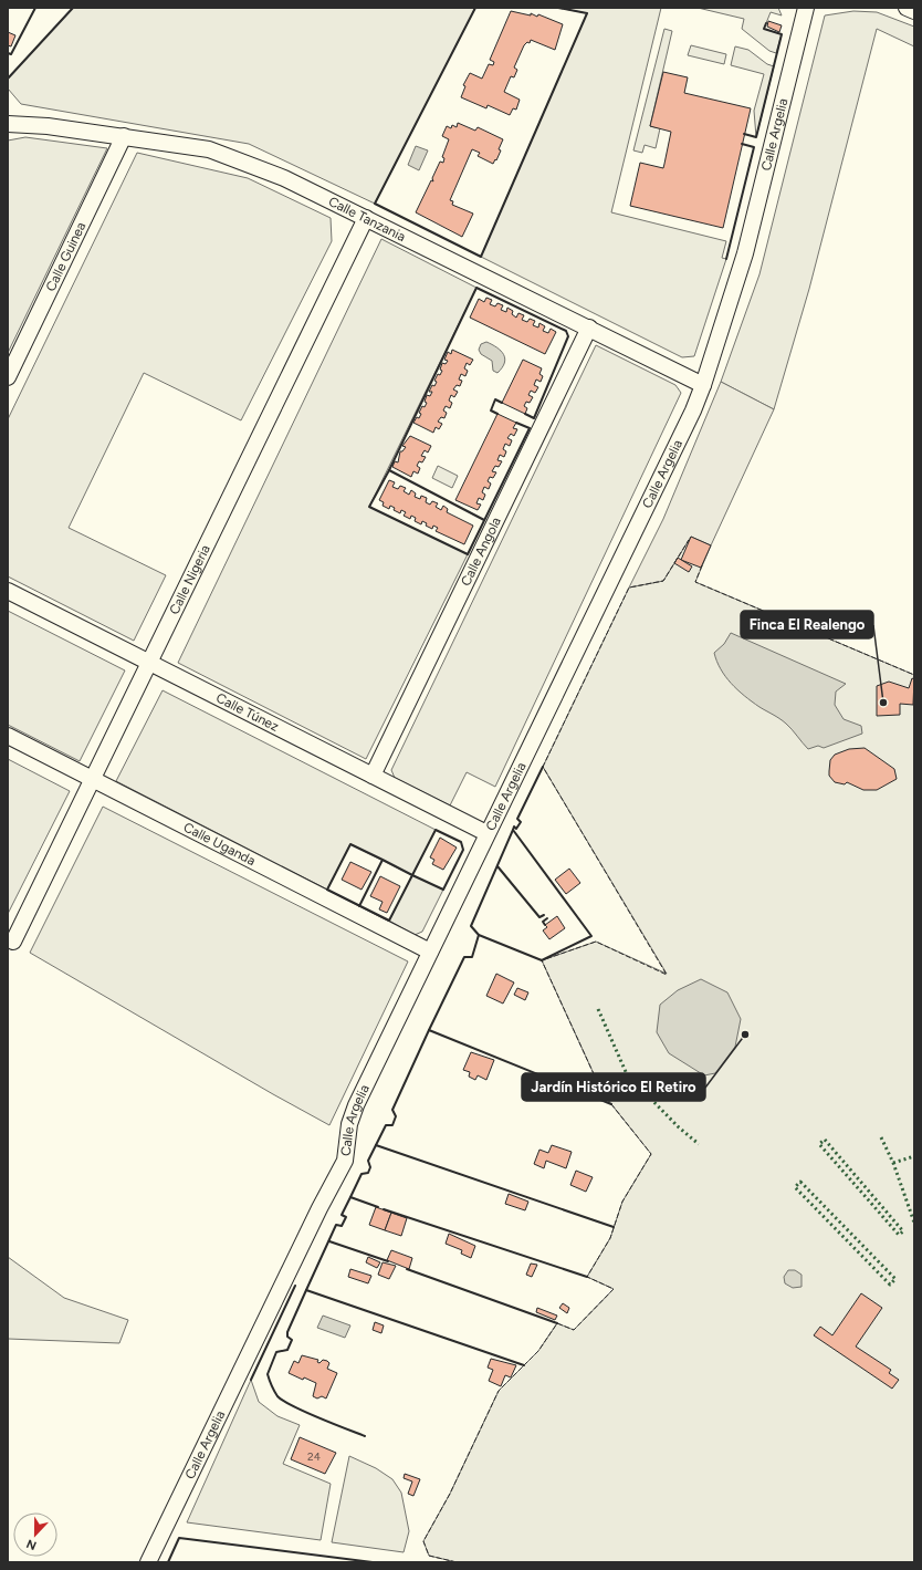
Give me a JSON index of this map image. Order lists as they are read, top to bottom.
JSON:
{
  "streets": {
    "street": [
      "Calle Argelia",
      "Calle Tanzania",
      "Calle Guinea",
      "Calle Angola",
      "Calle Nigeria",
      "Calle Túnez",
      "Calle Uganda"
    ]
  },
  "crossings": [
    ["Calle Argelia", "Calle Tanzania"],
    ["Calle Argelia", "Calle Túnez"],
    ["Calle Argelia", "Calle Uganda"],
    ["Calle Tanzania", "Calle Guinea"],
    ["Calle Tanzania", "Calle Angola"],
    ["Calle Tanzania", "Calle Nigeria"],
    ["Calle Angola", "Calle Túnez"],
    ["Calle Nigeria", "Calle Túnez"],
    ["Calle Nigeria", "Calle Uganda"]
  ],
  "places": ["Finca El Realengo", "Jardín Histórico El Retiro"],
  "house_numbers": ["24"],
  "north": "bottom"
}
